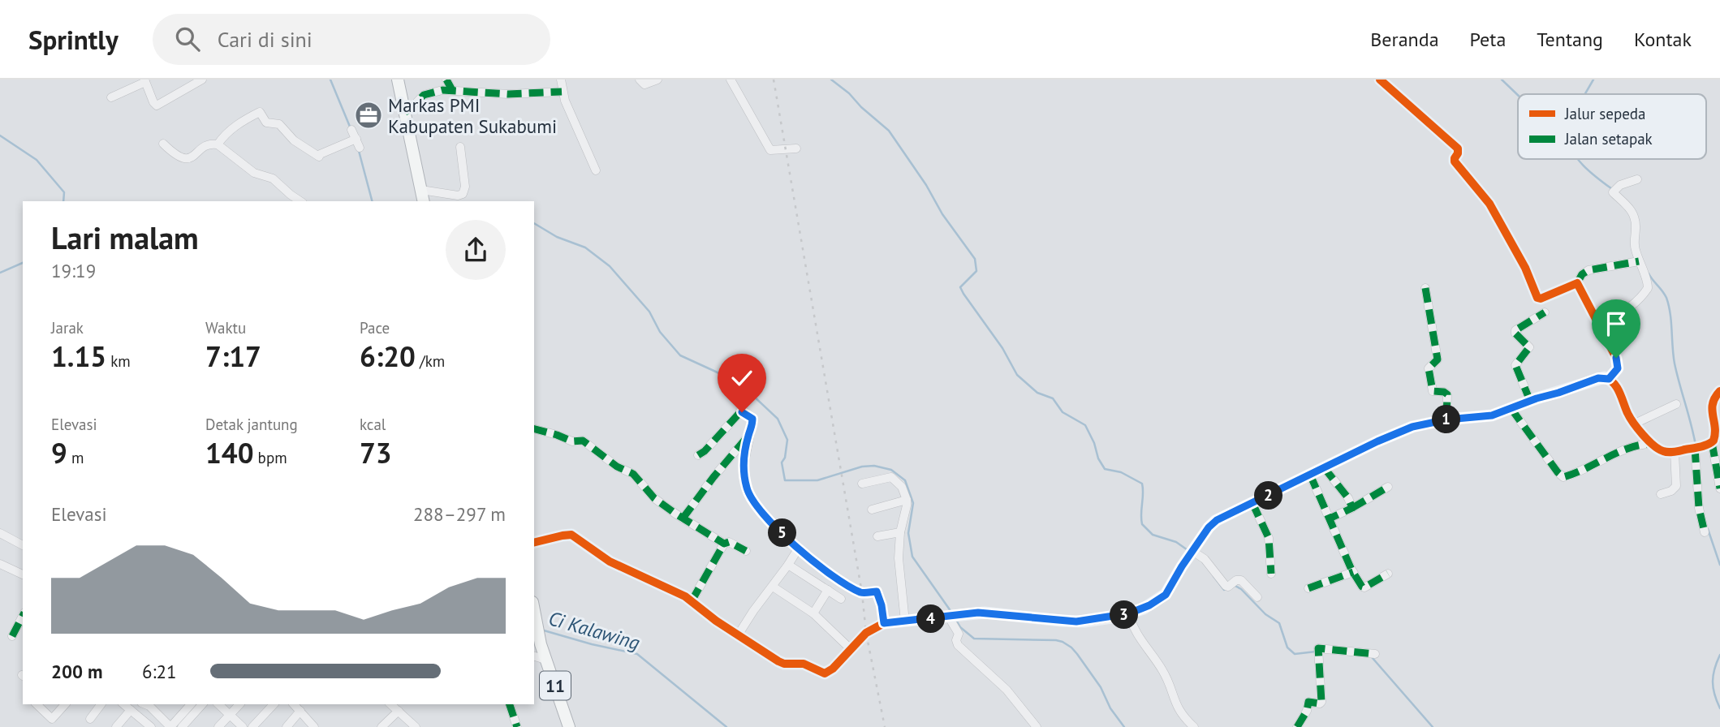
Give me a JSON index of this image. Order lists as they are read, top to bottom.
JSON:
{
  "streets": {
    "highway": ["11"]
  },
  "water": ["Ci Kalawing"],
  "places": {
    "office": ["Markas PMI Kabupaten Sukabumi"]
  },
  "legend": ["Jalur sepeda", "Jalan setapak"],
  "page": {
    "header": "Sprintly",
    "search": "Cari di sini",
    "nav": [
      "Beranda",
      "Peta",
      "Tentang",
      "Kontak"
    ],
    "heading": ["Lari malam", "19:19"],
    "stats": [
      ["Jarak", "1.15 km"],
      ["Waktu", "7:17"],
      ["Pace", "6:20 /km"],
      ["Elevasi", "9 m"],
      ["Detak jantung", "140 bpm"],
      ["kcal", "73"]
    ],
    "pins": [
      "1",
      "2",
      "5",
      "3",
      "4"
    ],
    "chart": ["Elevasi", "288–297 m"],
    "list": [
      {
        "name": "200 m",
        "note": "6:21"
      }
    ]
  }
}
